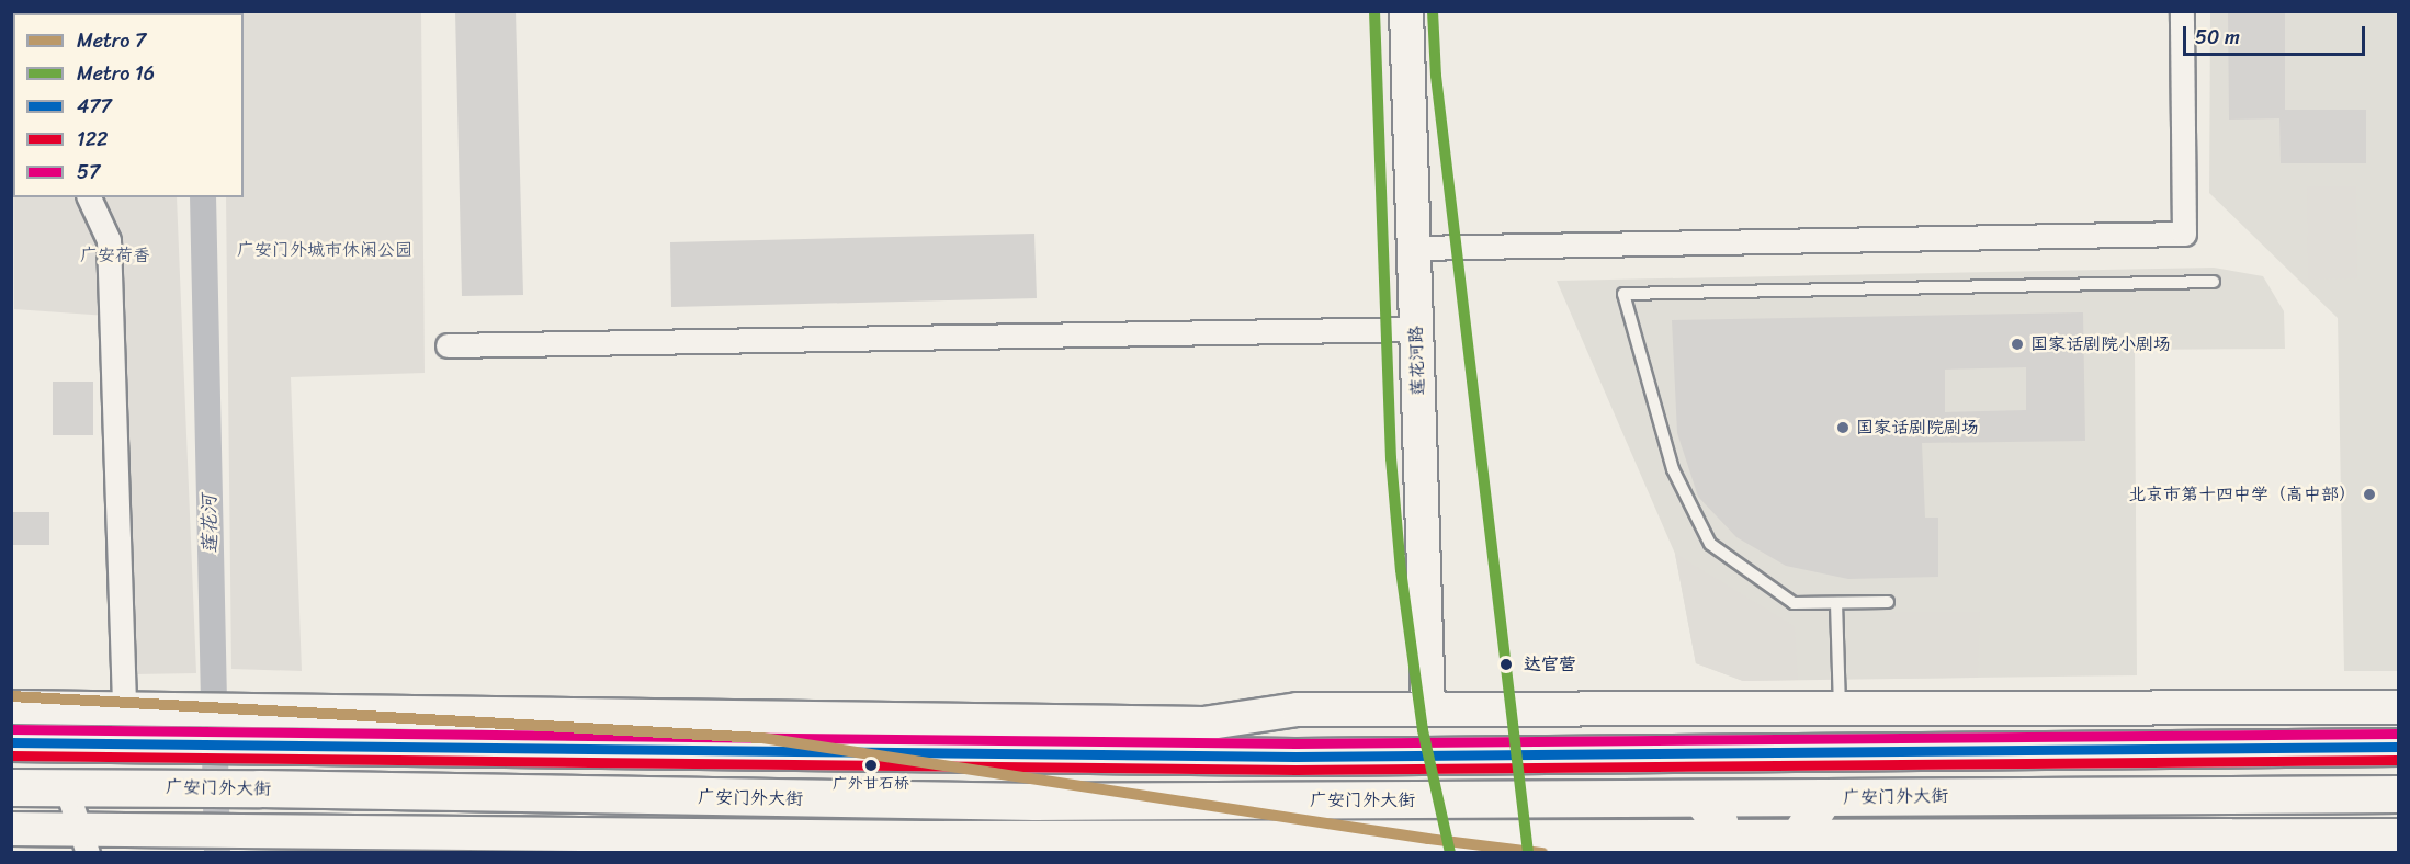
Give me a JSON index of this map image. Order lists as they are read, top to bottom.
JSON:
{
  "streets": {
    "highway": ["广安门外大街"],
    "street": ["莲花河路"]
  },
  "water": ["莲花河"],
  "parks": ["广安门外城市休闲公园", "广安荷香"],
  "places": [
    "国家话剧院小剧场",
    "国家话剧院剧场",
    "北京市第十四中学（高中部）",
    "达官营",
    "广外甘石桥"
  ],
  "lines": [
    "metro line 16",
    "metro line 7",
    "transit line 57",
    "transit line 477",
    "transit line 122"
  ],
  "legend": [
    "Metro 7",
    "Metro 16",
    "477",
    "122",
    "57"
  ],
  "scale_bar": "50 m"
}
